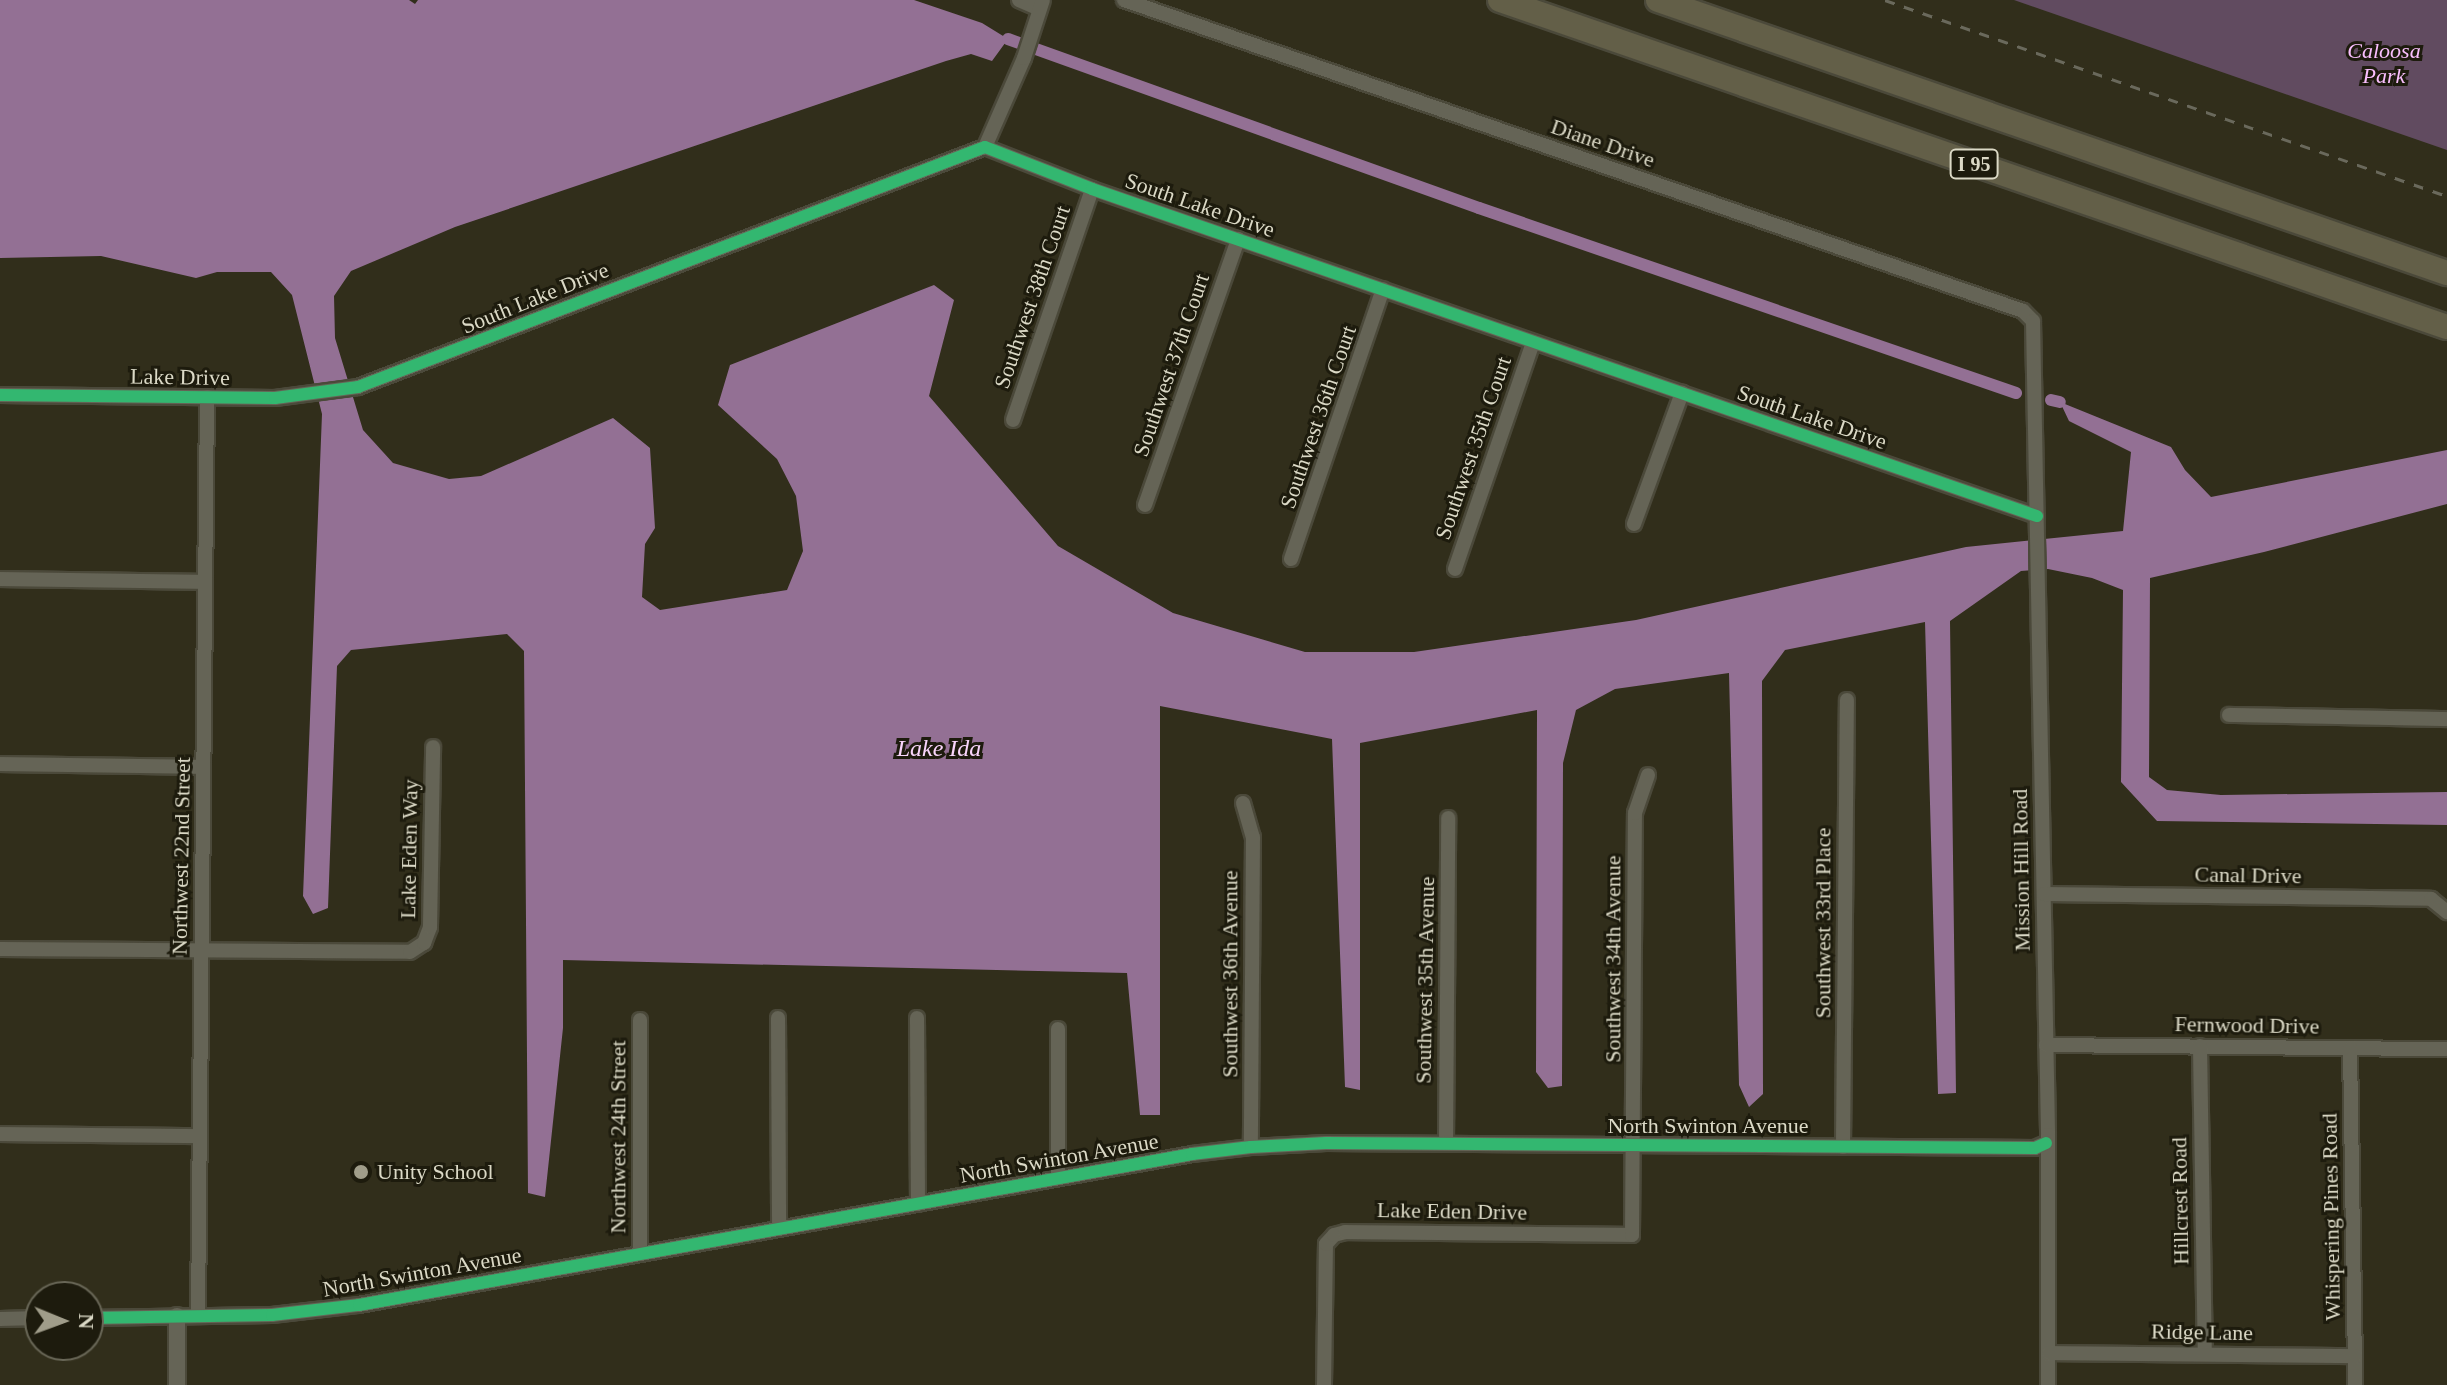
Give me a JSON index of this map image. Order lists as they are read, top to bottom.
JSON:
{
  "streets": {
    "highway": ["I 95"],
    "street": [
      "Diane Drive",
      "South Lake Drive",
      "Southwest 38th Court",
      "Southwest 37th Court",
      "Lake Drive",
      "Southwest 36th Court",
      "Southwest 35th Court",
      "Lake Eden Way",
      "Northwest 22nd Street",
      "Mission Hill Road",
      "Canal Drive",
      "Southwest 33rd Place",
      "Southwest 34th Avenue",
      "Southwest 36th Avenue",
      "Southwest 35th Avenue",
      "Fernwood Drive",
      "North Swinton Avenue",
      "Northwest 24th Street",
      "Hillcrest Road",
      "Lake Eden Drive",
      "Whispering Pines Road",
      "Ridge Lane"
    ]
  },
  "crossings": [
    ["Diane Drive", "Mission Hill Road"],
    ["South Lake Drive", "Southwest 38th Court"],
    ["South Lake Drive", "Southwest 37th Court"],
    ["South Lake Drive", "Lake Drive"],
    ["South Lake Drive", "Southwest 36th Court"],
    ["South Lake Drive", "Southwest 35th Court"],
    ["South Lake Drive", "Mission Hill Road"],
    ["Lake Drive", "Northwest 22nd Street"],
    ["Lake Eden Way", "Northwest 22nd Street"],
    ["Northwest 22nd Street", "North Swinton Avenue"],
    ["Mission Hill Road", "Canal Drive"],
    ["Mission Hill Road", "Fernwood Drive"],
    ["Mission Hill Road", "North Swinton Avenue"],
    ["Mission Hill Road", "Ridge Lane"],
    ["Southwest 33rd Place", "North Swinton Avenue"],
    ["Southwest 34th Avenue", "North Swinton Avenue"],
    ["Southwest 34th Avenue", "Lake Eden Drive"],
    ["Southwest 36th Avenue", "North Swinton Avenue"],
    ["Southwest 35th Avenue", "North Swinton Avenue"],
    ["Fernwood Drive", "Hillcrest Road"],
    ["Fernwood Drive", "Whispering Pines Road"],
    ["North Swinton Avenue", "Northwest 24th Street"],
    ["North Swinton Avenue", "Lake Eden Drive"],
    ["Hillcrest Road", "Ridge Lane"],
    ["Whispering Pines Road", "Ridge Lane"]
  ],
  "water": ["Lake Ida"],
  "parks": ["Caloosa Park"],
  "places": ["Unity School"],
  "north": "right"
}
